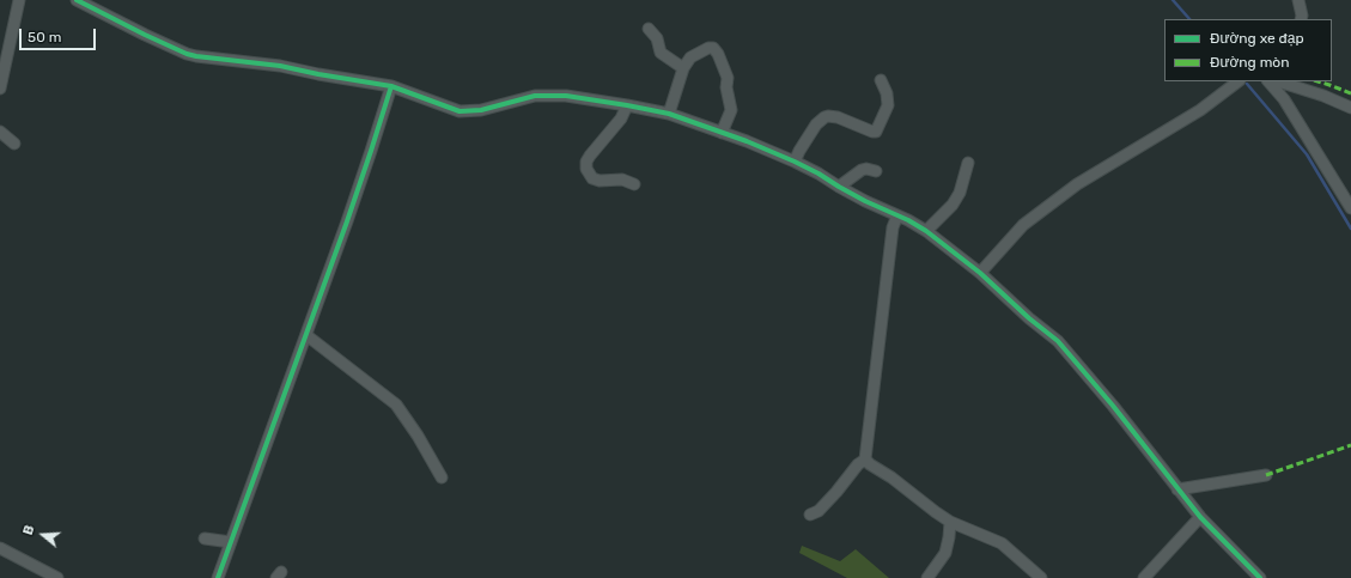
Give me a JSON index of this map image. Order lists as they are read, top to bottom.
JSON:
{
  "legend": ["Đường xe đạp", "Đường mòn"],
  "scale_bar": "50 m",
  "north": "left"
}
